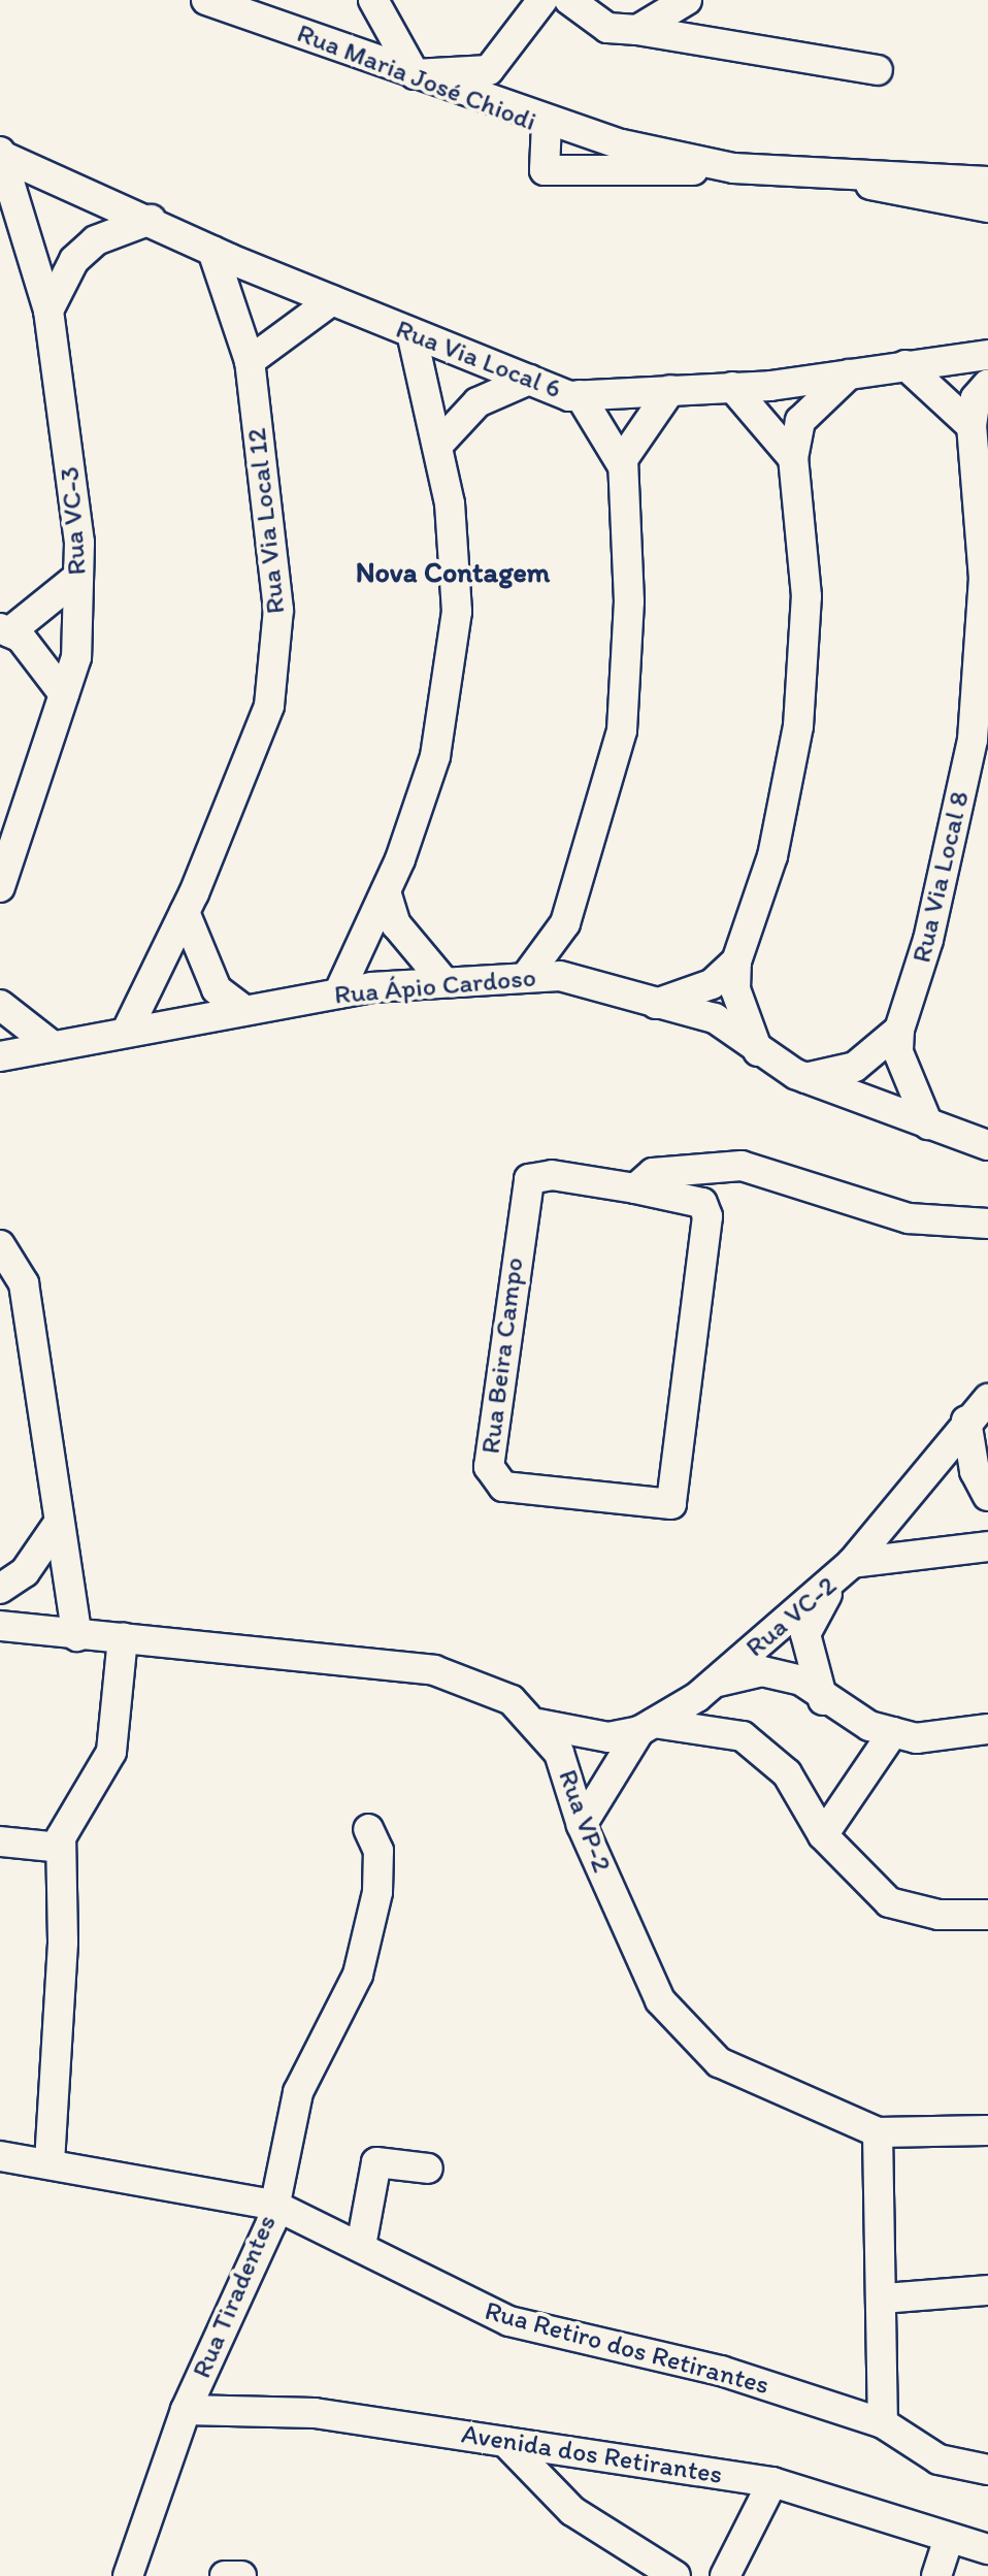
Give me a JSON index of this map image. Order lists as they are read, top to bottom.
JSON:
{
  "streets": {
    "street": [
      "Rua Maria José Chiodi",
      "Rua Via Local 6",
      "Rua VC-3",
      "Rua Via Local 12",
      "Rua Via Local 8",
      "Rua Ápio Cardoso",
      "Rua Beira Campo",
      "Rua VC-2",
      "Rua VP-2",
      "Rua Tiradentes",
      "Rua Retiro dos Retirantes",
      "Avenida dos Retirantes"
    ]
  },
  "crossings": [
    ["Rua Via Local 6", "Rua VC-3"],
    ["Rua Via Local 6", "Rua Via Local 12"],
    ["Rua Via Local 12", "Rua Ápio Cardoso"],
    ["Rua Via Local 8", "Rua Ápio Cardoso"],
    ["Rua VC-2", "Rua VP-2"],
    ["Rua Tiradentes", "Rua Retiro dos Retirantes"],
    ["Rua Tiradentes", "Avenida dos Retirantes"]
  ],
  "districts": ["Nova Contagem"]
}
